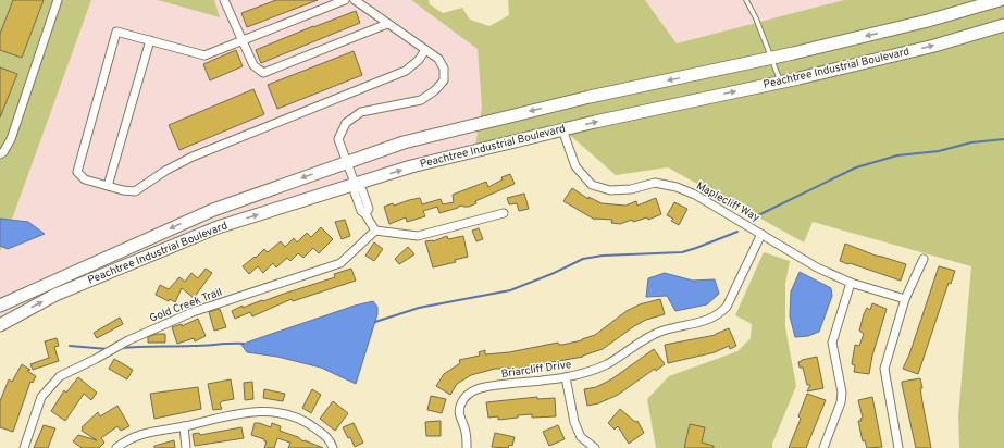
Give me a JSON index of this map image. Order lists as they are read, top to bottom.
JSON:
{
  "streets": {
    "main road": ["Peachtree Industrial Boulevard"],
    "street": ["Maplecliff Way", "Gold Creek Trail", "Briarcliff Drive"]
  },
  "crossings": [
    ["Peachtree Industrial Boulevard", "Maplecliff Way"],
    ["Maplecliff Way", "Briarcliff Drive"]
  ]
}
